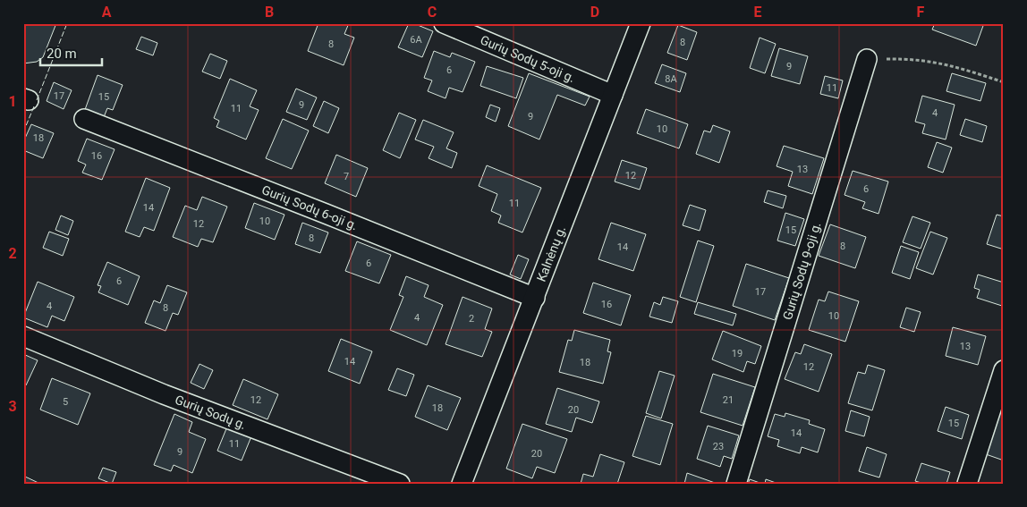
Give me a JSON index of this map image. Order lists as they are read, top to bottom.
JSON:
{
  "streets": {
    "street": [
      "Gurių Sodų 5-oji g.",
      "Gurių Sodų 6-oji g.",
      "Kalnėnų g.",
      "Gurių Sodų 9-oji g.",
      "Gurių Sodų g."
    ]
  },
  "crossings": [
    ["Gurių Sodų 5-oji g.", "Kalnėnų g."],
    ["Gurių Sodų 6-oji g.", "Kalnėnų g."]
  ],
  "house_numbers": [
    "6A",
    "8",
    "8",
    "9",
    "6",
    "8A",
    "11",
    "17",
    "15",
    "9",
    "11",
    "4",
    "9",
    "10",
    "18",
    "16",
    "13",
    "12",
    "7",
    "6",
    "11",
    "14",
    "10",
    "12",
    "15",
    "8",
    "8",
    "14",
    "6",
    "6",
    "17",
    "16",
    "4",
    "8",
    "10",
    "4",
    "2",
    "13",
    "19",
    "14",
    "18",
    "12",
    "12",
    "21",
    "5",
    "18",
    "20",
    "15",
    "14",
    "11",
    "23",
    "9",
    "20"
  ],
  "scale_bar": "20 m",
  "grid": {
    "columns": [
      "A",
      "B",
      "C",
      "D",
      "E",
      "F"
    ],
    "rows": ["1", "2", "3"]
  }
}
